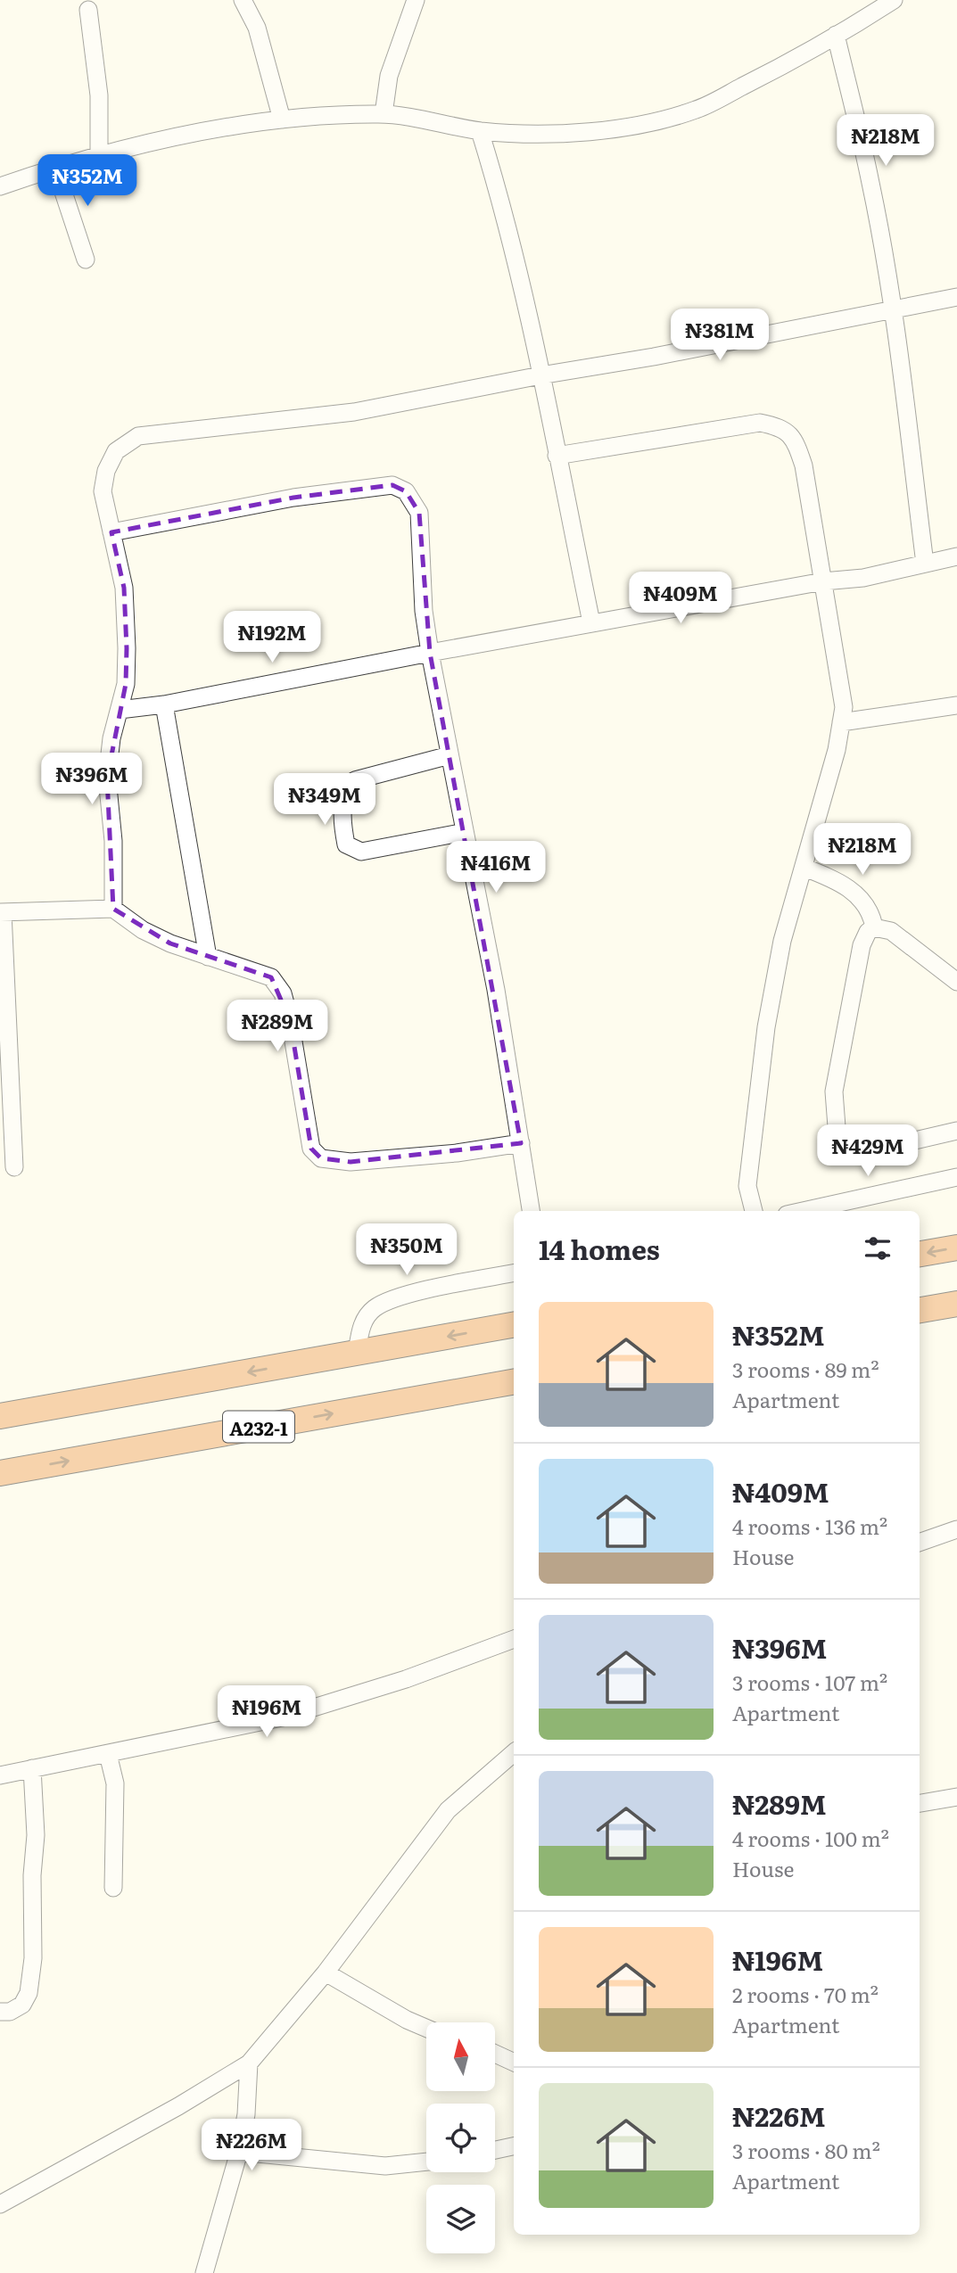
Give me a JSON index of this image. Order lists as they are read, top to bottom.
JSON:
{
  "streets": {
    "highway": ["A232-1"]
  },
  "north": "top",
  "page": {
    "price": [
      "₦218M",
      "₦352M",
      "₦381M",
      "₦409M",
      "₦192M",
      "₦396M",
      "₦349M",
      "₦218M",
      "₦416M",
      "₦289M",
      "₦429M",
      "₦350M",
      "₦196M",
      "₦226M"
    ],
    "heading": "14 homes",
    "list": [
      {
        "name": "₦352M",
        "note": "3 rooms · 89 m² · Apartment"
      },
      {
        "name": "₦409M",
        "note": "4 rooms · 136 m² · House"
      },
      {
        "name": "₦396M",
        "note": "3 rooms · 107 m² · Apartment"
      },
      {
        "name": "₦289M",
        "note": "4 rooms · 100 m² · House"
      },
      {
        "name": "₦196M",
        "note": "2 rooms · 70 m² · Apartment"
      },
      {
        "name": "₦226M",
        "note": "3 rooms · 80 m² · Apartment"
      }
    ]
  }
}
